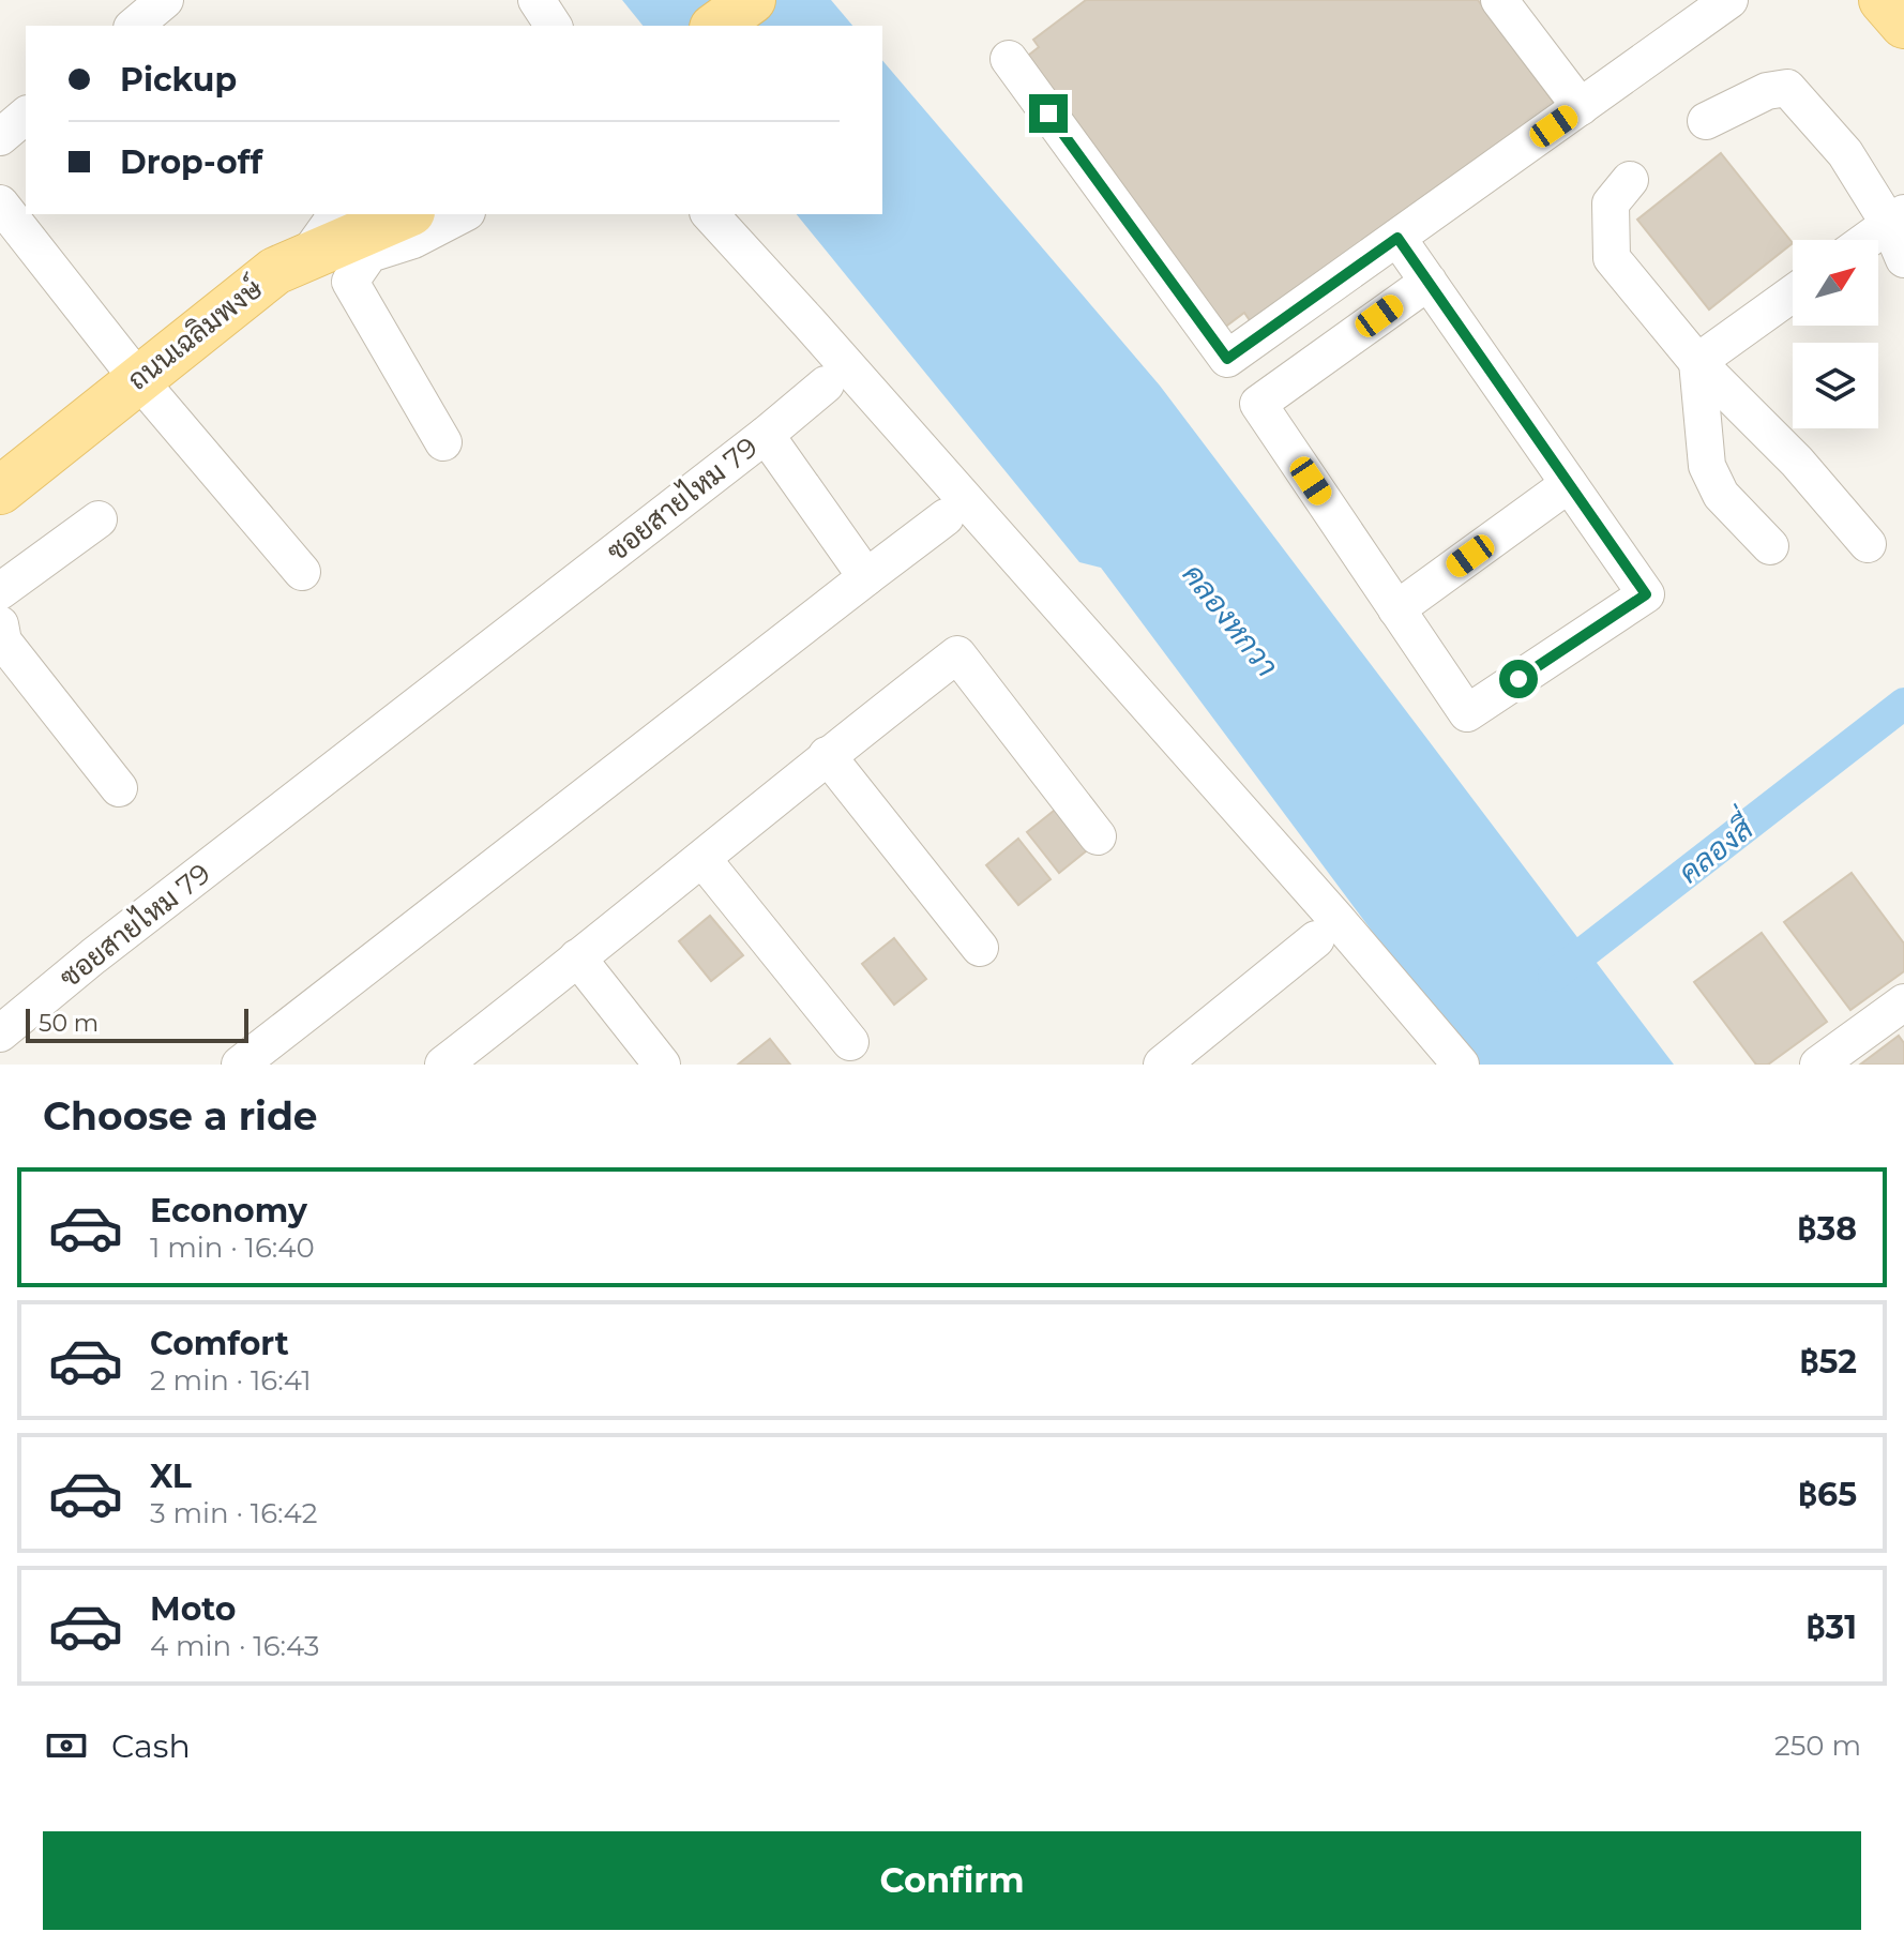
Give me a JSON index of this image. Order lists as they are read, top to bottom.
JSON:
{
  "streets": {
    "main road": ["ถนนเฉลิมพงษ์"],
    "street": ["ซอยสายไหม 79"]
  },
  "water": ["คลองหกวา", "คลองสี่"],
  "scale_bar": "50 m",
  "north": "top right",
  "page": {
    "banner": ["Pickup", "Drop-off"],
    "scale": "50 m",
    "heading": "Choose a ride",
    "list": [
      {
        "name": "Economy",
        "note": "1 min · 16:40",
        "value": "฿38"
      },
      {
        "name": "Comfort",
        "note": "2 min · 16:41",
        "value": "฿52"
      },
      {
        "name": "XL",
        "note": "3 min · 16:42",
        "value": "฿65"
      },
      {
        "name": "Moto",
        "note": "4 min · 16:43",
        "value": "฿31"
      }
    ],
    "pay": ["Cash", "250 m"],
    "buttons": "Confirm"
  }
}
